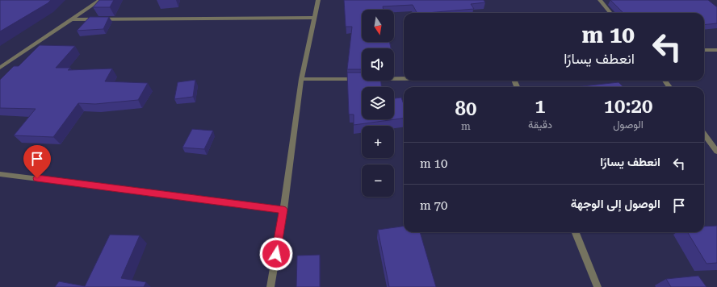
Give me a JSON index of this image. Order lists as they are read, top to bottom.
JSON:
{
  "north": "bottom",
  "page": {
    "map_buttons": ["+", "−"],
    "turn": ["10 m", "انعطف يسارًا"],
    "eta": [
      "10:20",
      "الوصول",
      "1",
      "دقيقة",
      "80",
      "m"
    ],
    "list": [
      {
        "name": "انعطف يسارًا",
        "value": "10 m"
      },
      {
        "name": "الوصول إلى الوجهة",
        "value": "70 m"
      }
    ]
  }
}
